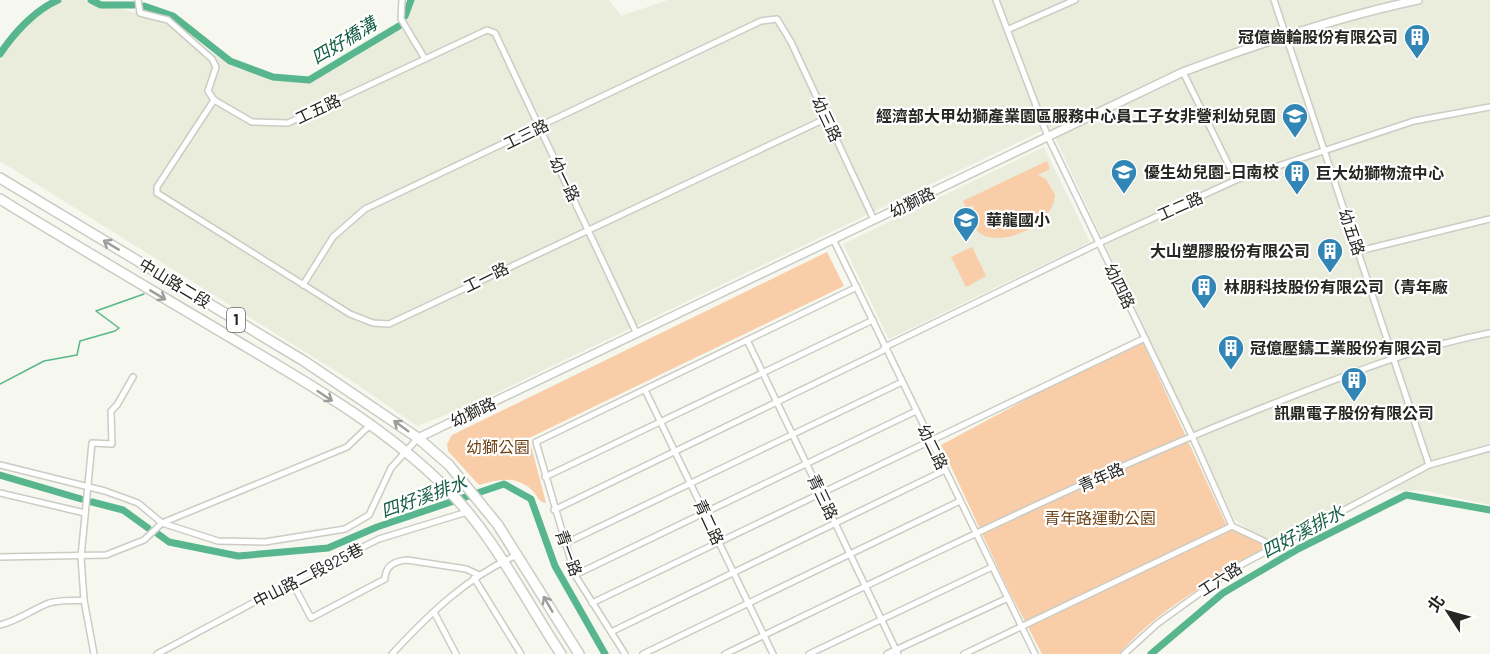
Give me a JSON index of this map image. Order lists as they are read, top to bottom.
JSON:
{
  "streets": {
    "main road": ["中山路二段", "1"],
    "street": [
      "工五路",
      "幼三路",
      "工三路",
      "幼一路",
      "幼獅路",
      "工二路",
      "幼五路",
      "工一路",
      "幼四路",
      "幼二路",
      "青年路",
      "青三路",
      "青二路",
      "青一路",
      "中山路二段925巷",
      "工六路"
    ]
  },
  "crossings": [
    ["工五路", "幼一路"],
    ["工五路", "工一路"],
    ["幼三路", "工三路"],
    ["幼三路", "幼獅路"],
    ["幼三路", "工一路"],
    ["工三路", "幼一路"],
    ["工三路", "工一路"],
    ["幼一路", "幼獅路"],
    ["幼一路", "工一路"],
    ["幼獅路", "幼五路"],
    ["幼獅路", "中山路二段"],
    ["幼獅路", "幼四路"],
    ["幼獅路", "幼二路"],
    ["工二路", "幼五路"],
    ["工二路", "幼四路"],
    ["工二路", "幼二路"],
    ["工二路", "青三路"],
    ["工二路", "青二路"],
    ["工二路", "青一路"],
    ["幼五路", "青年路"],
    ["幼五路", "工六路"],
    ["中山路二段", "1"],
    ["中山路二段", "中山路二段925巷"],
    ["幼四路", "青年路"],
    ["1", "中山路二段925巷"],
    ["幼二路", "青年路"],
    ["青年路", "青三路"],
    ["青年路", "青二路"],
    ["青二路", "青一路"]
  ],
  "water": ["四好橋溝", "四好溪排水"],
  "parks": ["幼獅公園", "青年路運動公園"],
  "places": {
    "building": [
      "冠億齒輪股份有限公司",
      "巨大幼獅物流中心",
      "大山塑膠股份有限公司",
      "林朋科技股份有限公司（青年廠",
      "冠億壓鑄工業股份有限公司",
      "訊鼎電子股份有限公司"
    ],
    "school or university": ["經濟部大甲幼獅產業園區服務中心員工子女非營利幼兒園", "優生幼兒園-日南校", "華龍國小"]
  },
  "north": "top left"
}
